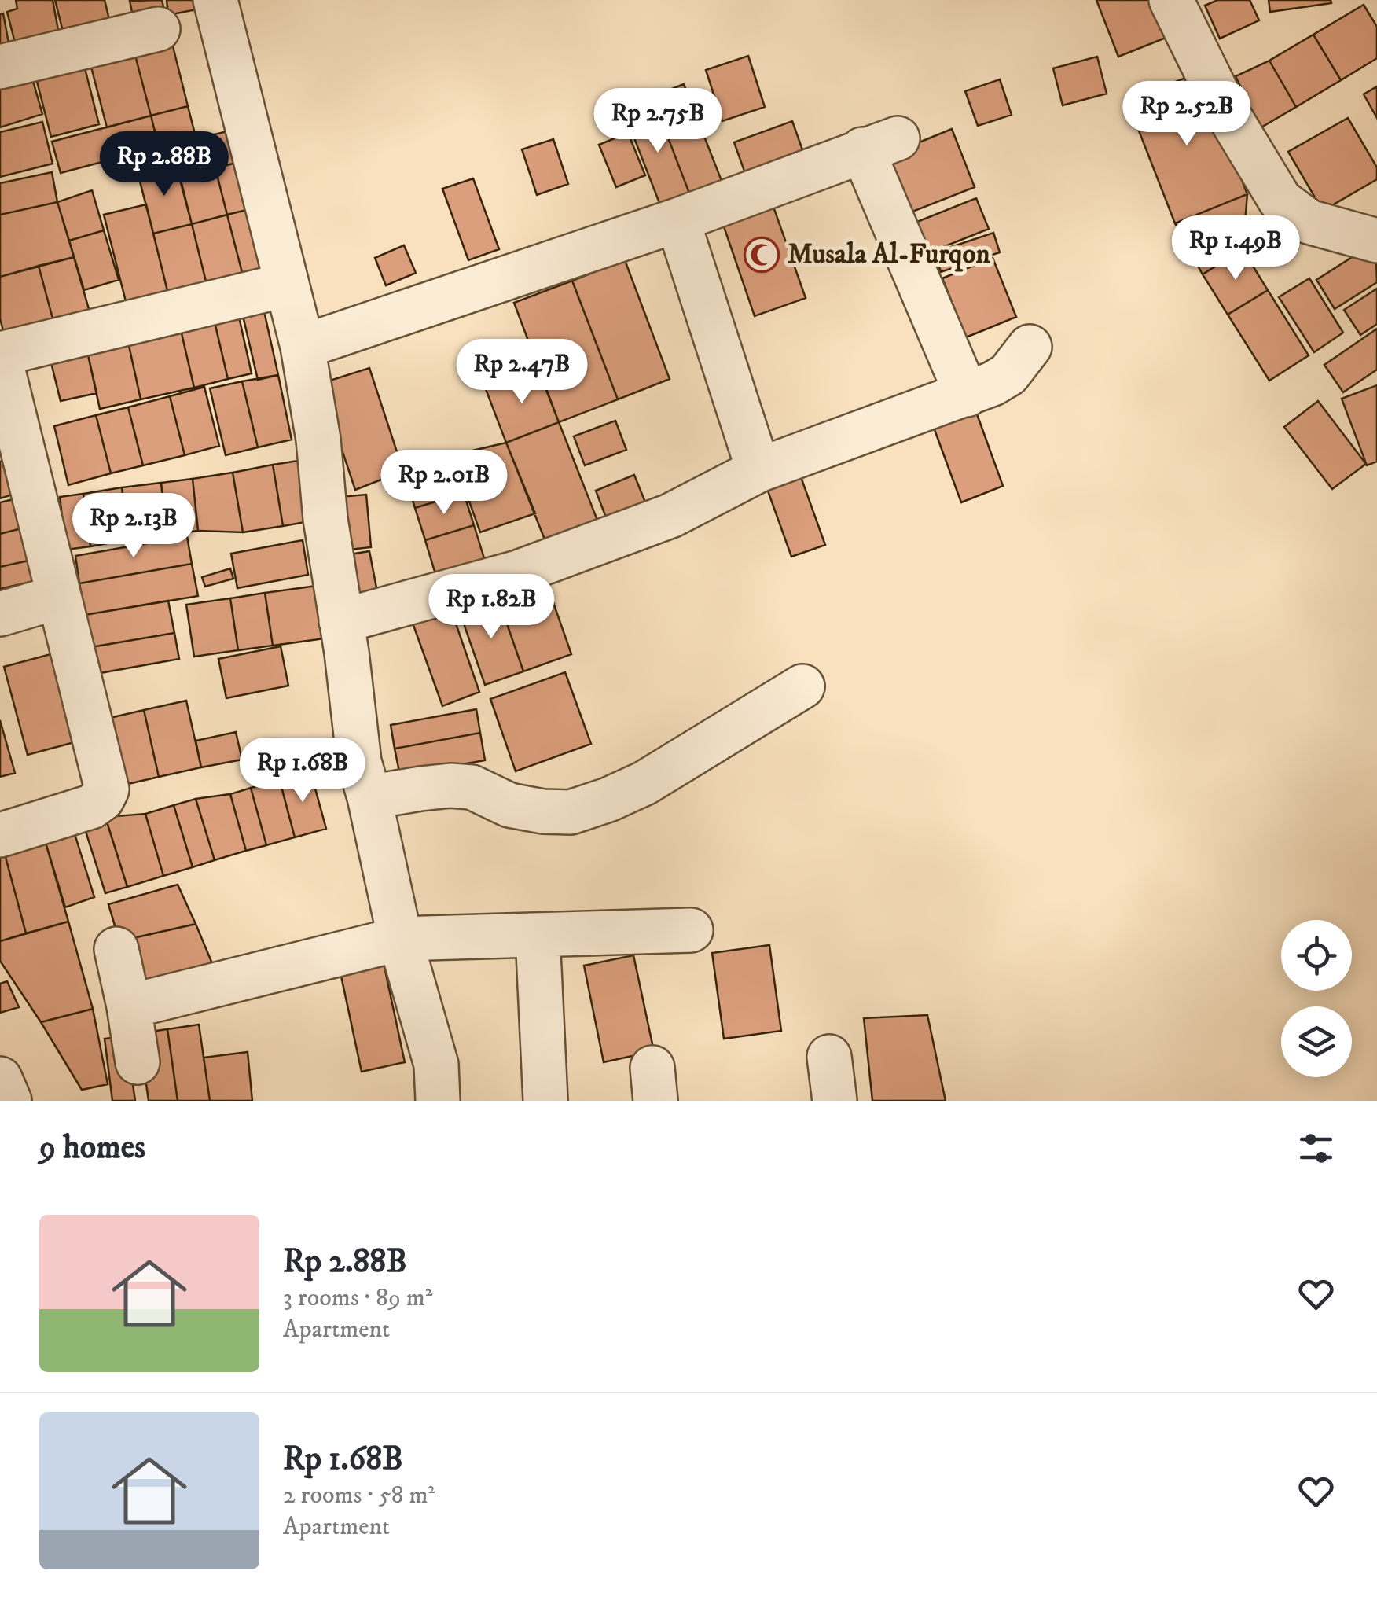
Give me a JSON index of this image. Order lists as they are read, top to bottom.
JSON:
{
  "places": {
    "mosque": ["Musala Al-Furqon"]
  },
  "page": {
    "price": [
      "Rp 2.52B",
      "Rp 2.75B",
      "Rp 2.88B",
      "Rp 1.49B",
      "Rp 2.47B",
      "Rp 2.01B",
      "Rp 2.13B",
      "Rp 1.82B",
      "Rp 1.68B"
    ],
    "heading": "9 homes",
    "list": [
      {
        "name": "Rp 2.88B",
        "note": "3 rooms · 89 m² · Apartment"
      },
      {
        "name": "Rp 1.68B",
        "note": "2 rooms · 58 m² · Apartment"
      }
    ]
  }
}
